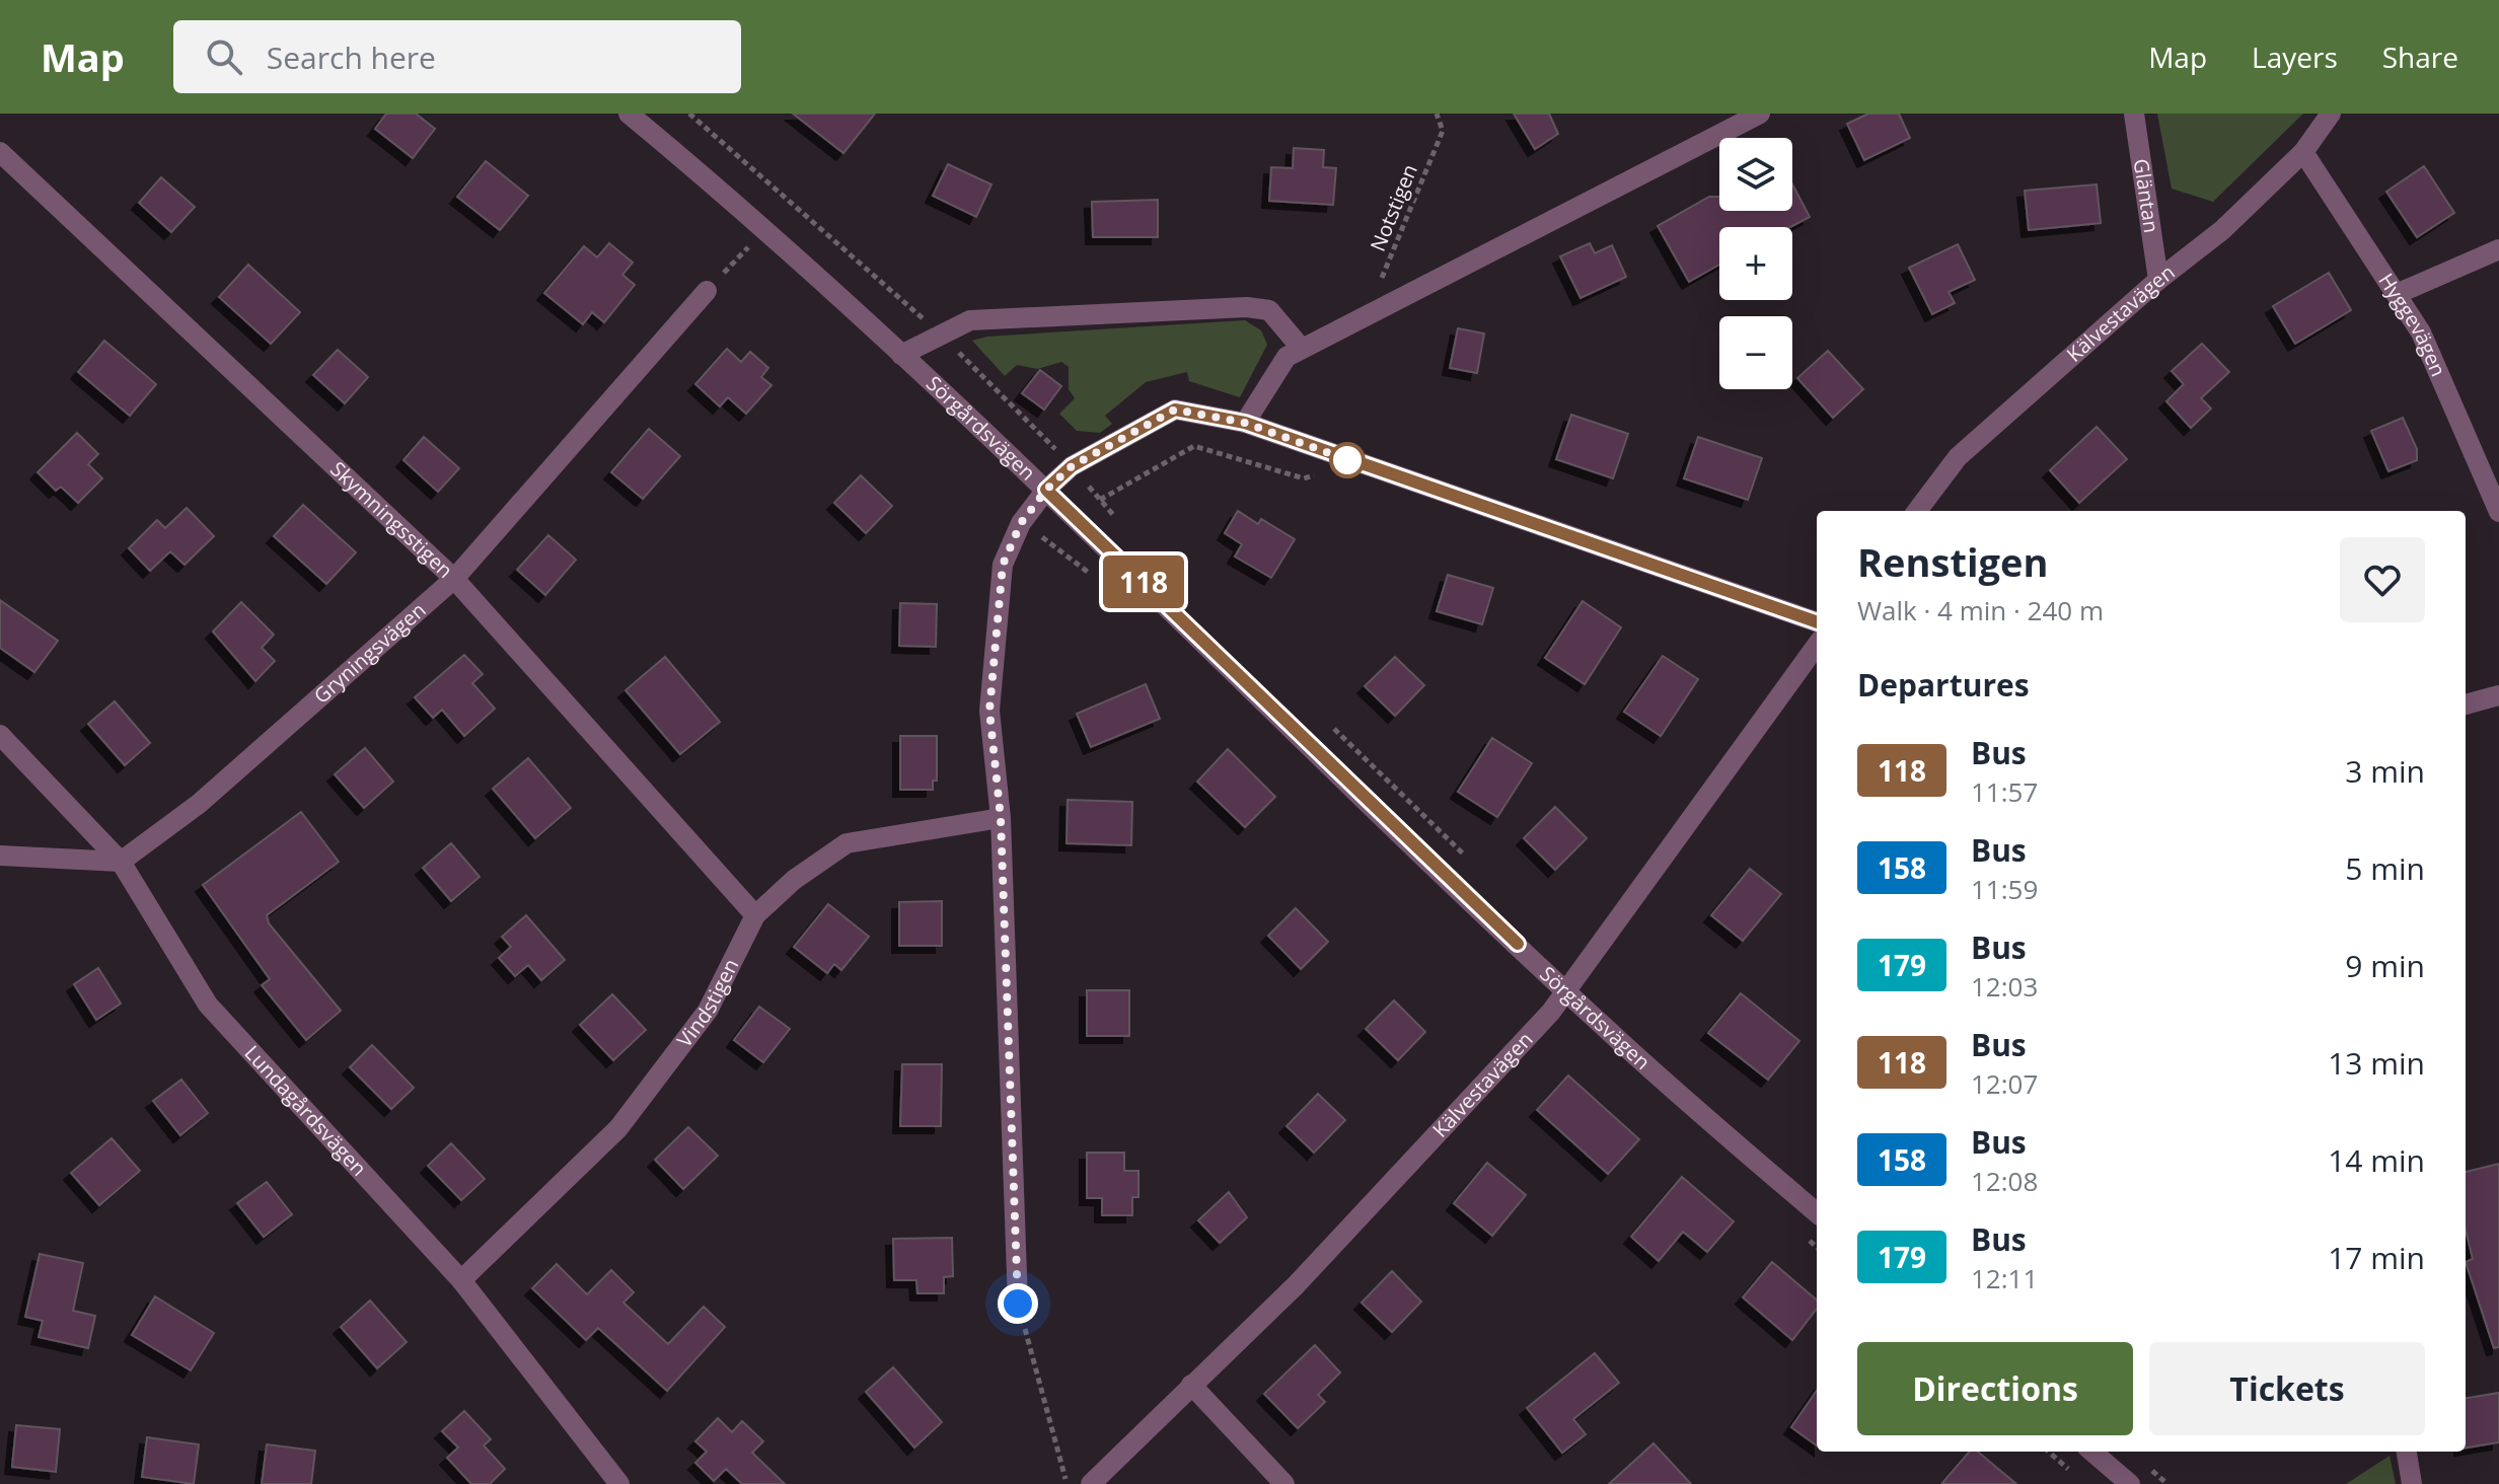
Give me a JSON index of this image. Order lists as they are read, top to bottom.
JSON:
{
  "streets": {
    "street": [
      "Gläntan",
      "Kälvestavägen",
      "Hyggevägen",
      "Sörgårdsvägen",
      "Skymningsstigen",
      "Gryningsvägen",
      "Vindstigen",
      "Lundagårdsvägen"
    ],
    "path": ["Notstigen"]
  },
  "crossings": [
    ["Gläntan", "Kälvestavägen"],
    ["Kälvestavägen", "Hyggevägen"],
    ["Kälvestavägen", "Sörgårdsvägen"],
    ["Skymningsstigen", "Gryningsvägen"],
    ["Skymningsstigen", "Vindstigen"],
    ["Gryningsvägen", "Lundagårdsvägen"],
    ["Vindstigen", "Lundagårdsvägen"]
  ],
  "lines": ["bus line 118"],
  "page": {
    "header": "Map",
    "search": "Search here",
    "nav": ["Map", "Layers", "Share"],
    "on_map": "118",
    "map_buttons": ["+", "−"],
    "heading": [
      ["Renstigen", "Walk · 4 min · 240 m"],
      "Departures"
    ],
    "list": [
      {
        "mark": "118",
        "name": "Bus",
        "note": "11:57",
        "value": "3 min"
      },
      {
        "mark": "158",
        "name": "Bus",
        "note": "11:59",
        "value": "5 min"
      },
      {
        "mark": "179",
        "name": "Bus",
        "note": "12:03",
        "value": "9 min"
      },
      {
        "mark": "118",
        "name": "Bus",
        "note": "12:07",
        "value": "13 min"
      },
      {
        "mark": "158",
        "name": "Bus",
        "note": "12:08",
        "value": "14 min"
      },
      {
        "mark": "179",
        "name": "Bus",
        "note": "12:11",
        "value": "17 min"
      }
    ],
    "buttons": ["Directions", "Tickets"]
  }
}
